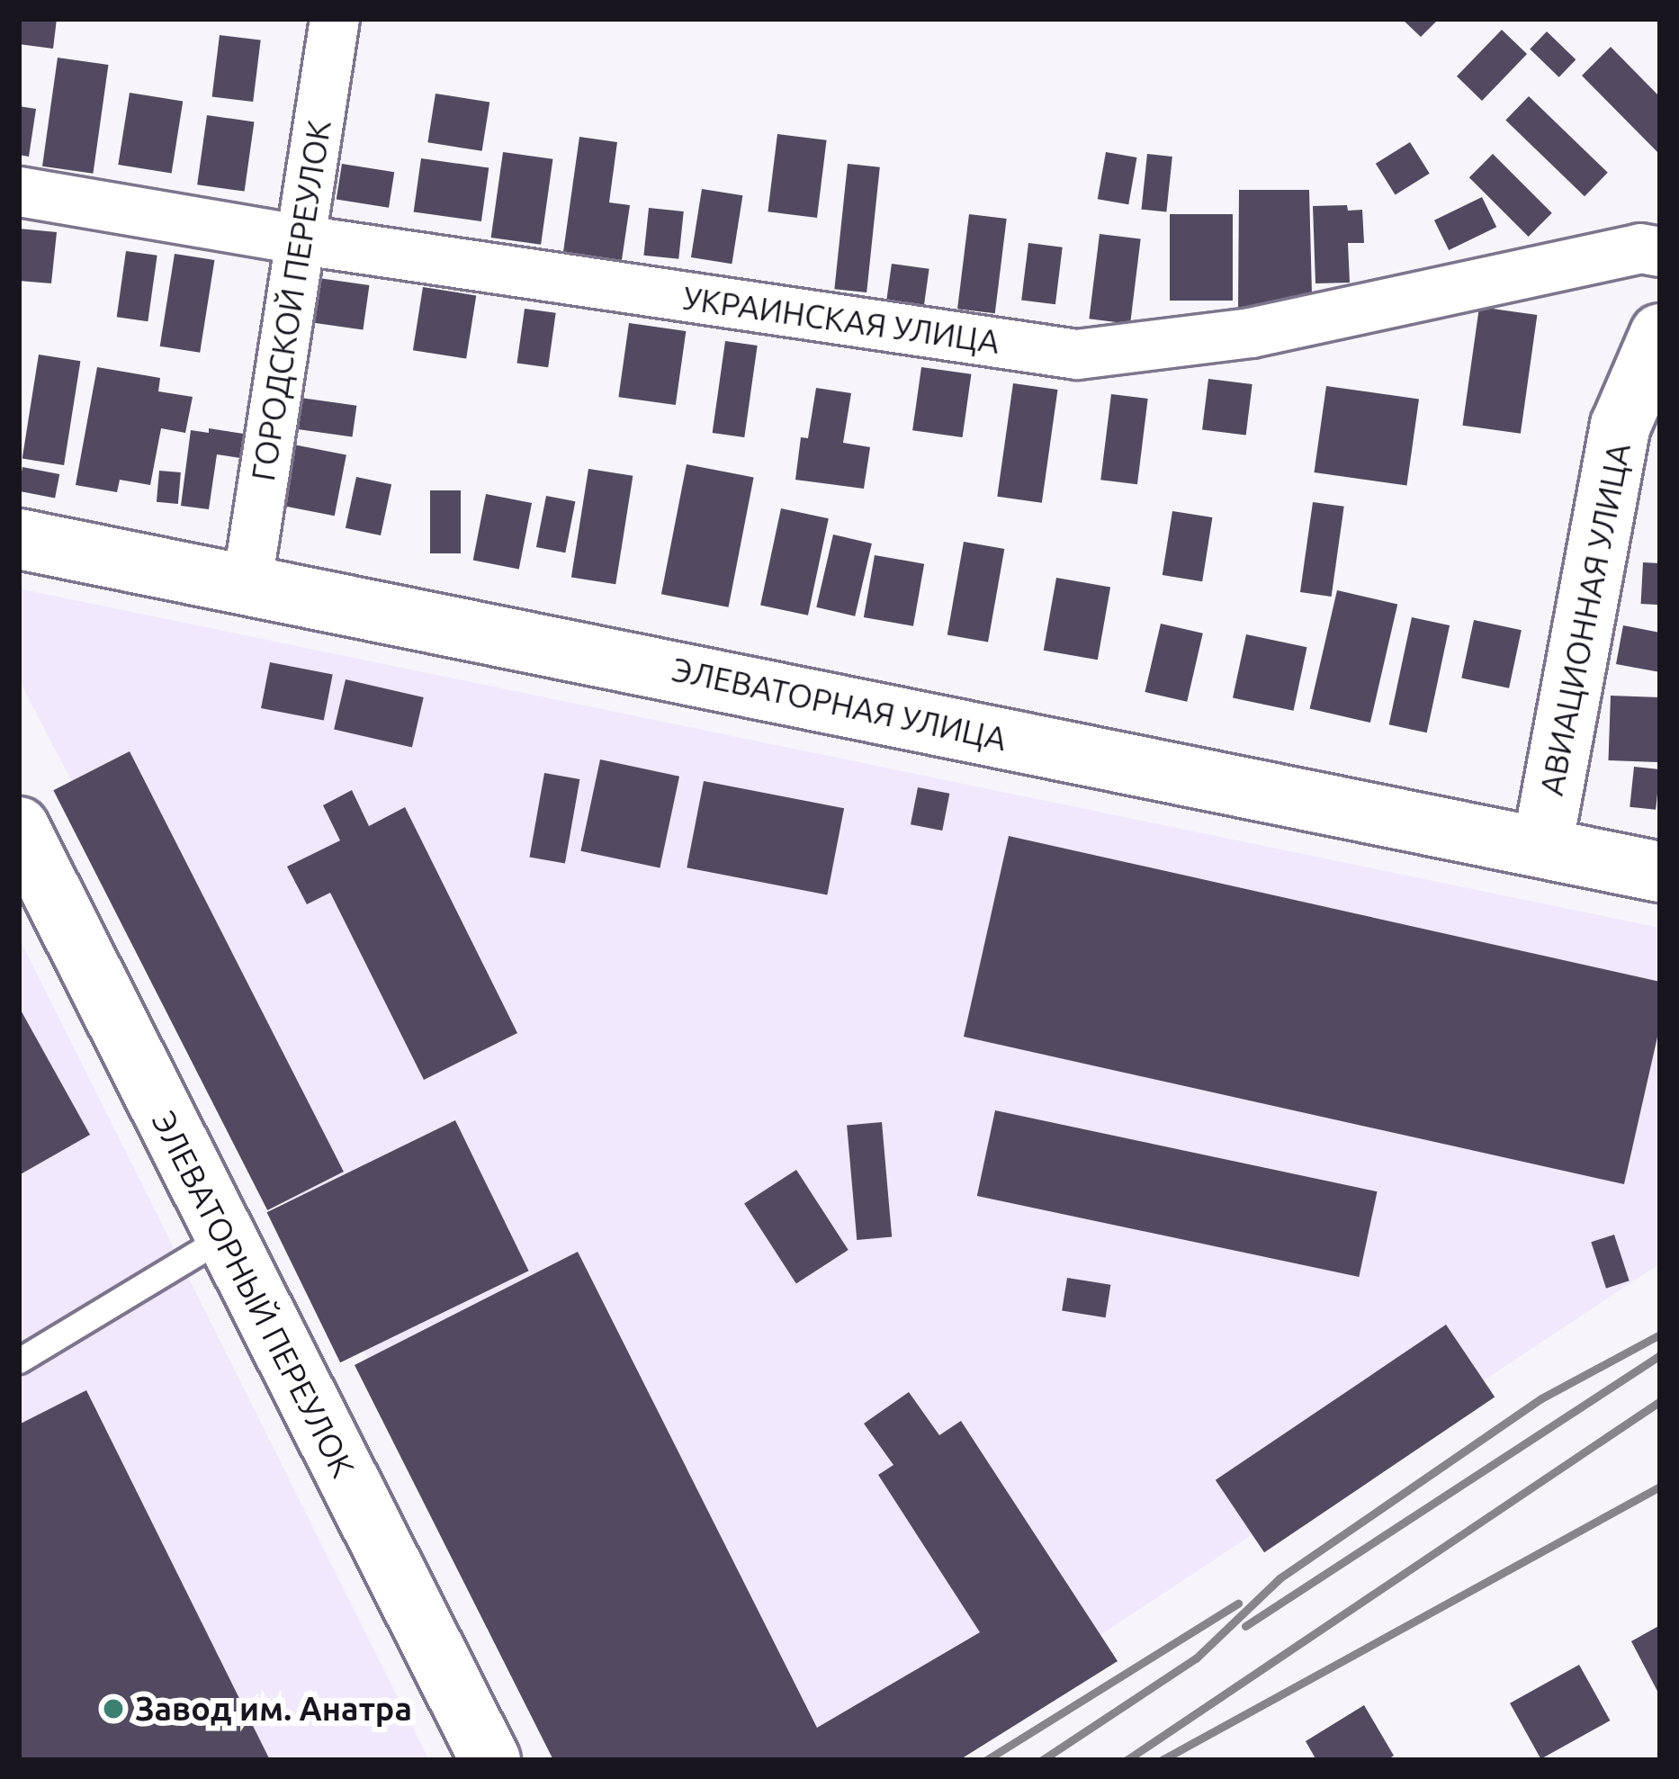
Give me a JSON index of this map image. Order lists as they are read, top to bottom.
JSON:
{
  "streets": {
    "main road": ["АВИАЦИОННАЯ УЛИЦА", "ЭЛЕВАТОРНАЯ УЛИЦА", "ЭЛЕВАТОРНЫЙ ПЕРЕУЛОК"],
    "street": ["ГОРОДСКОЙ ПЕРЕУЛОК", "УКРАИНСКАЯ УЛИЦА"]
  },
  "crossings": [
    ["ГОРОДСКОЙ ПЕРЕУЛОК", "УКРАИНСКАЯ УЛИЦА"],
    ["ГОРОДСКОЙ ПЕРЕУЛОК", "ЭЛЕВАТОРНАЯ УЛИЦА"],
    ["АВИАЦИОННАЯ УЛИЦА", "ЭЛЕВАТОРНАЯ УЛИЦА"]
  ],
  "places": ["Завод им. Анатра"]
}
